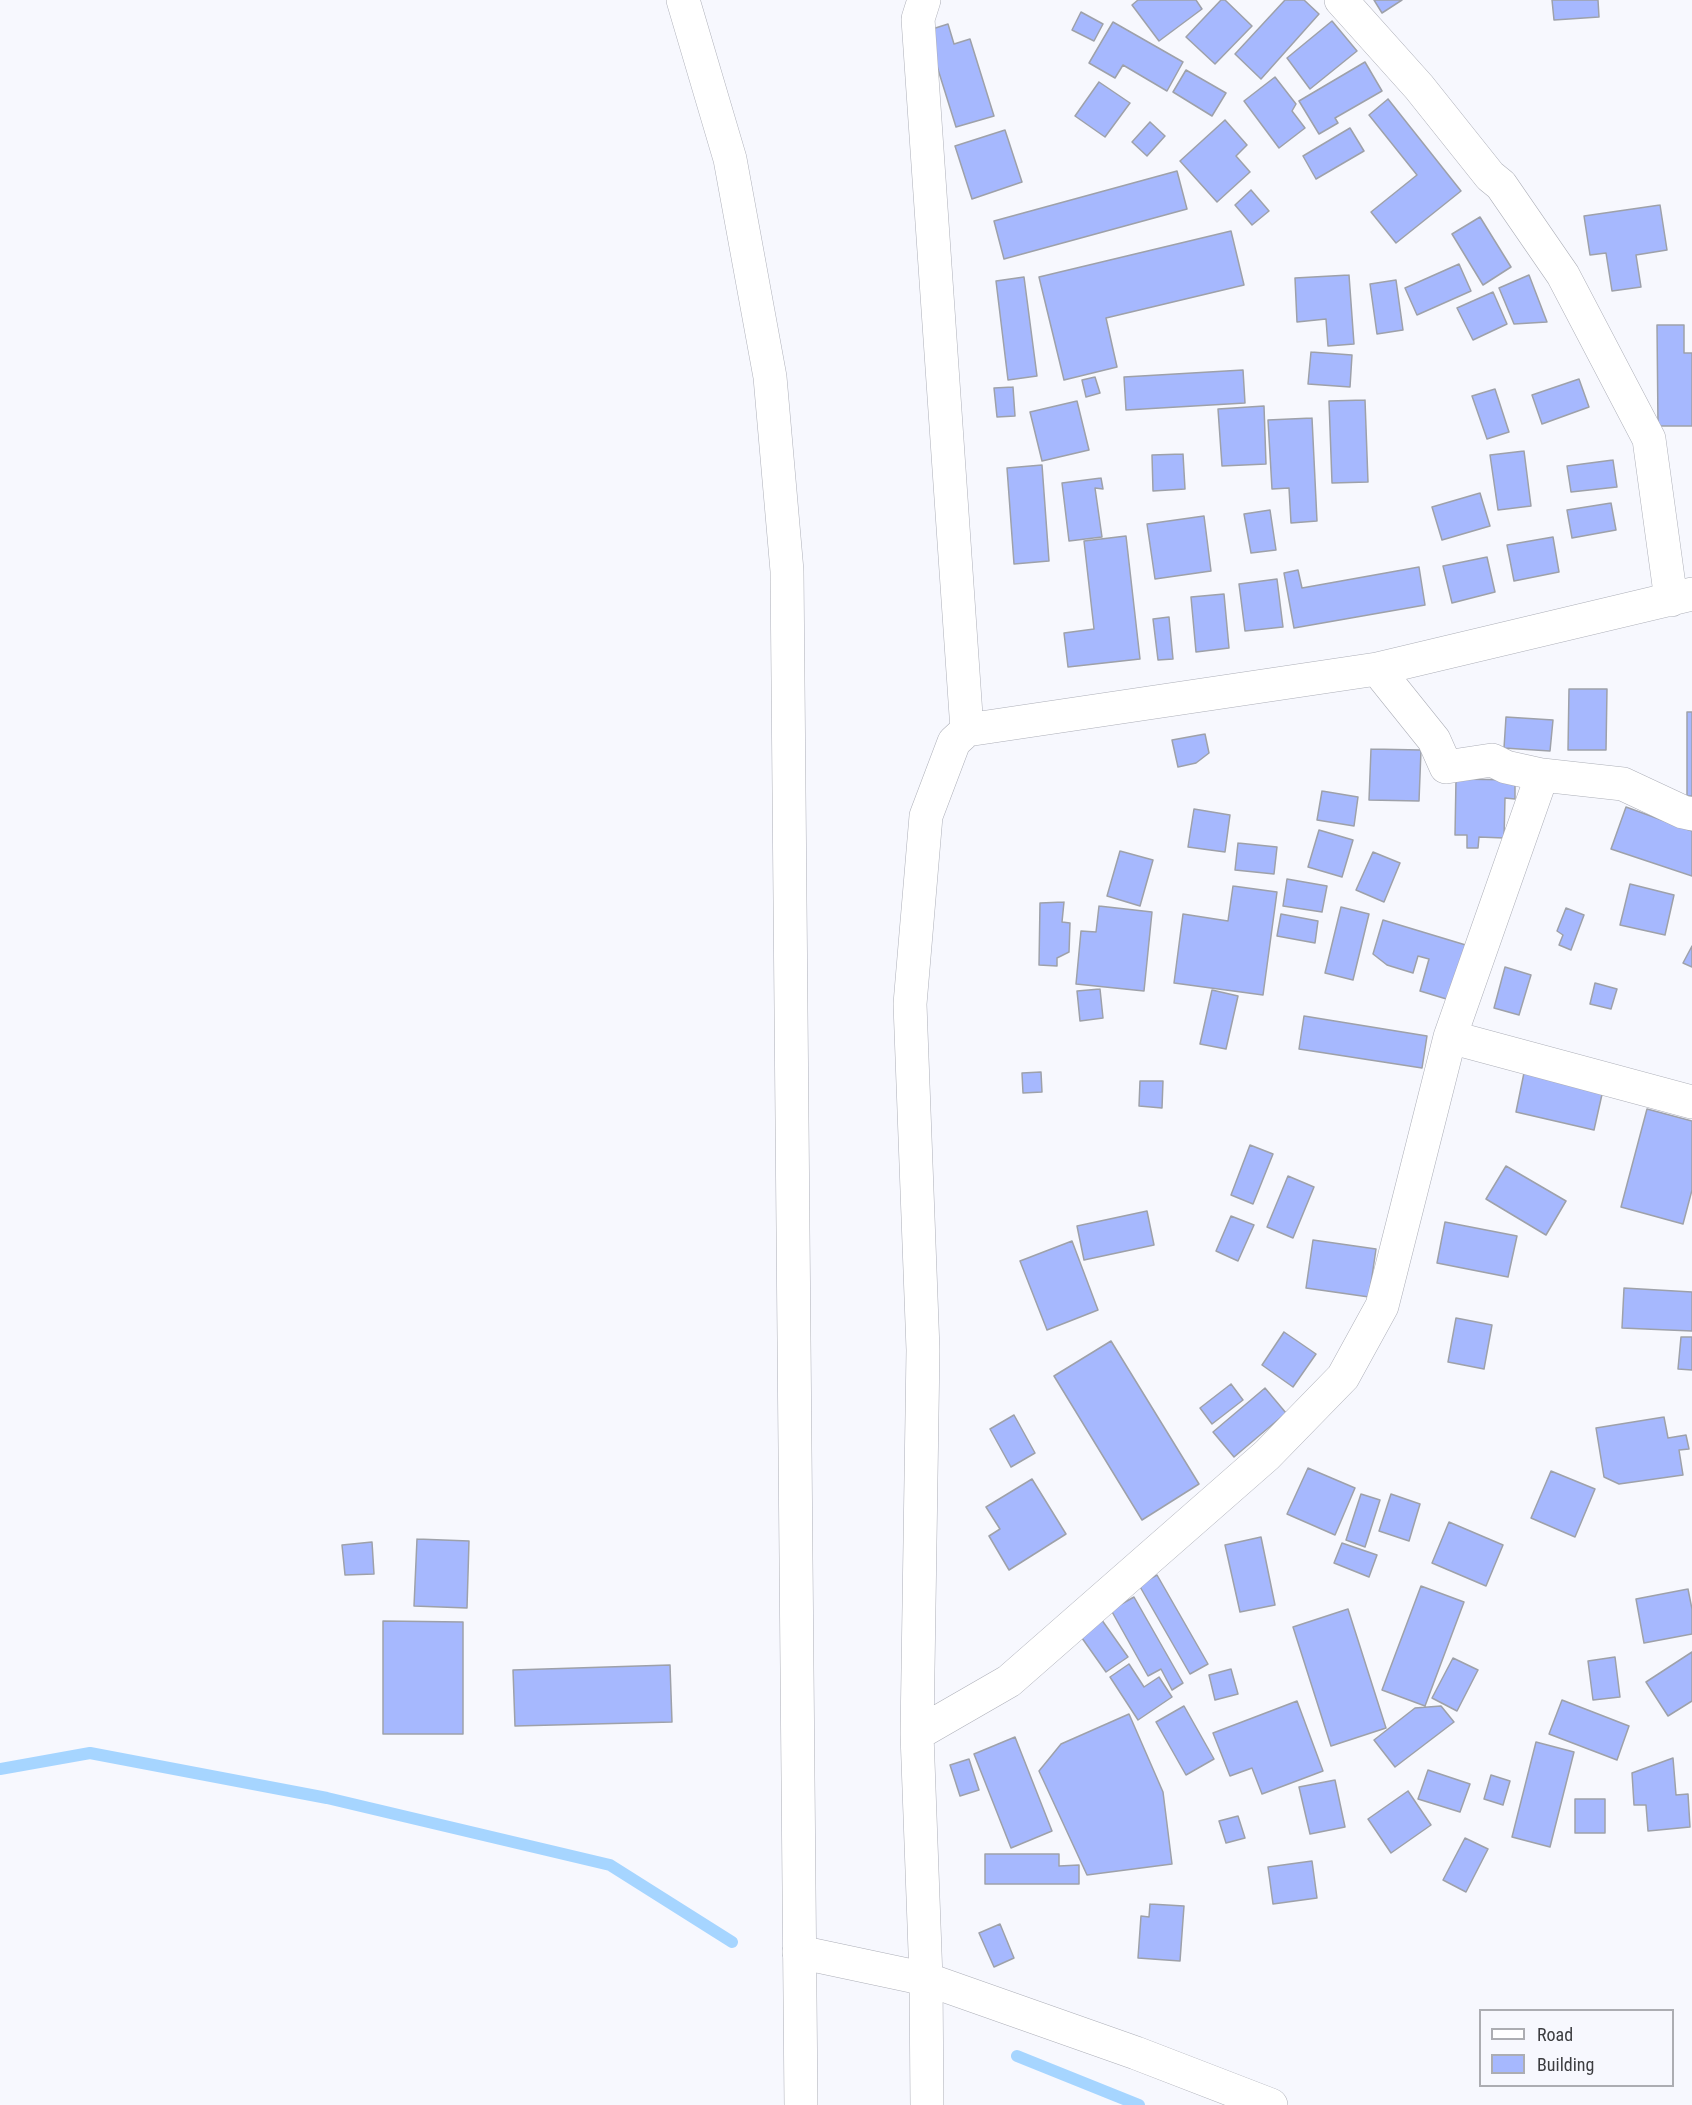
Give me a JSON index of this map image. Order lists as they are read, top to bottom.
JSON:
{
  "legend": ["Road", "Building"]
}
